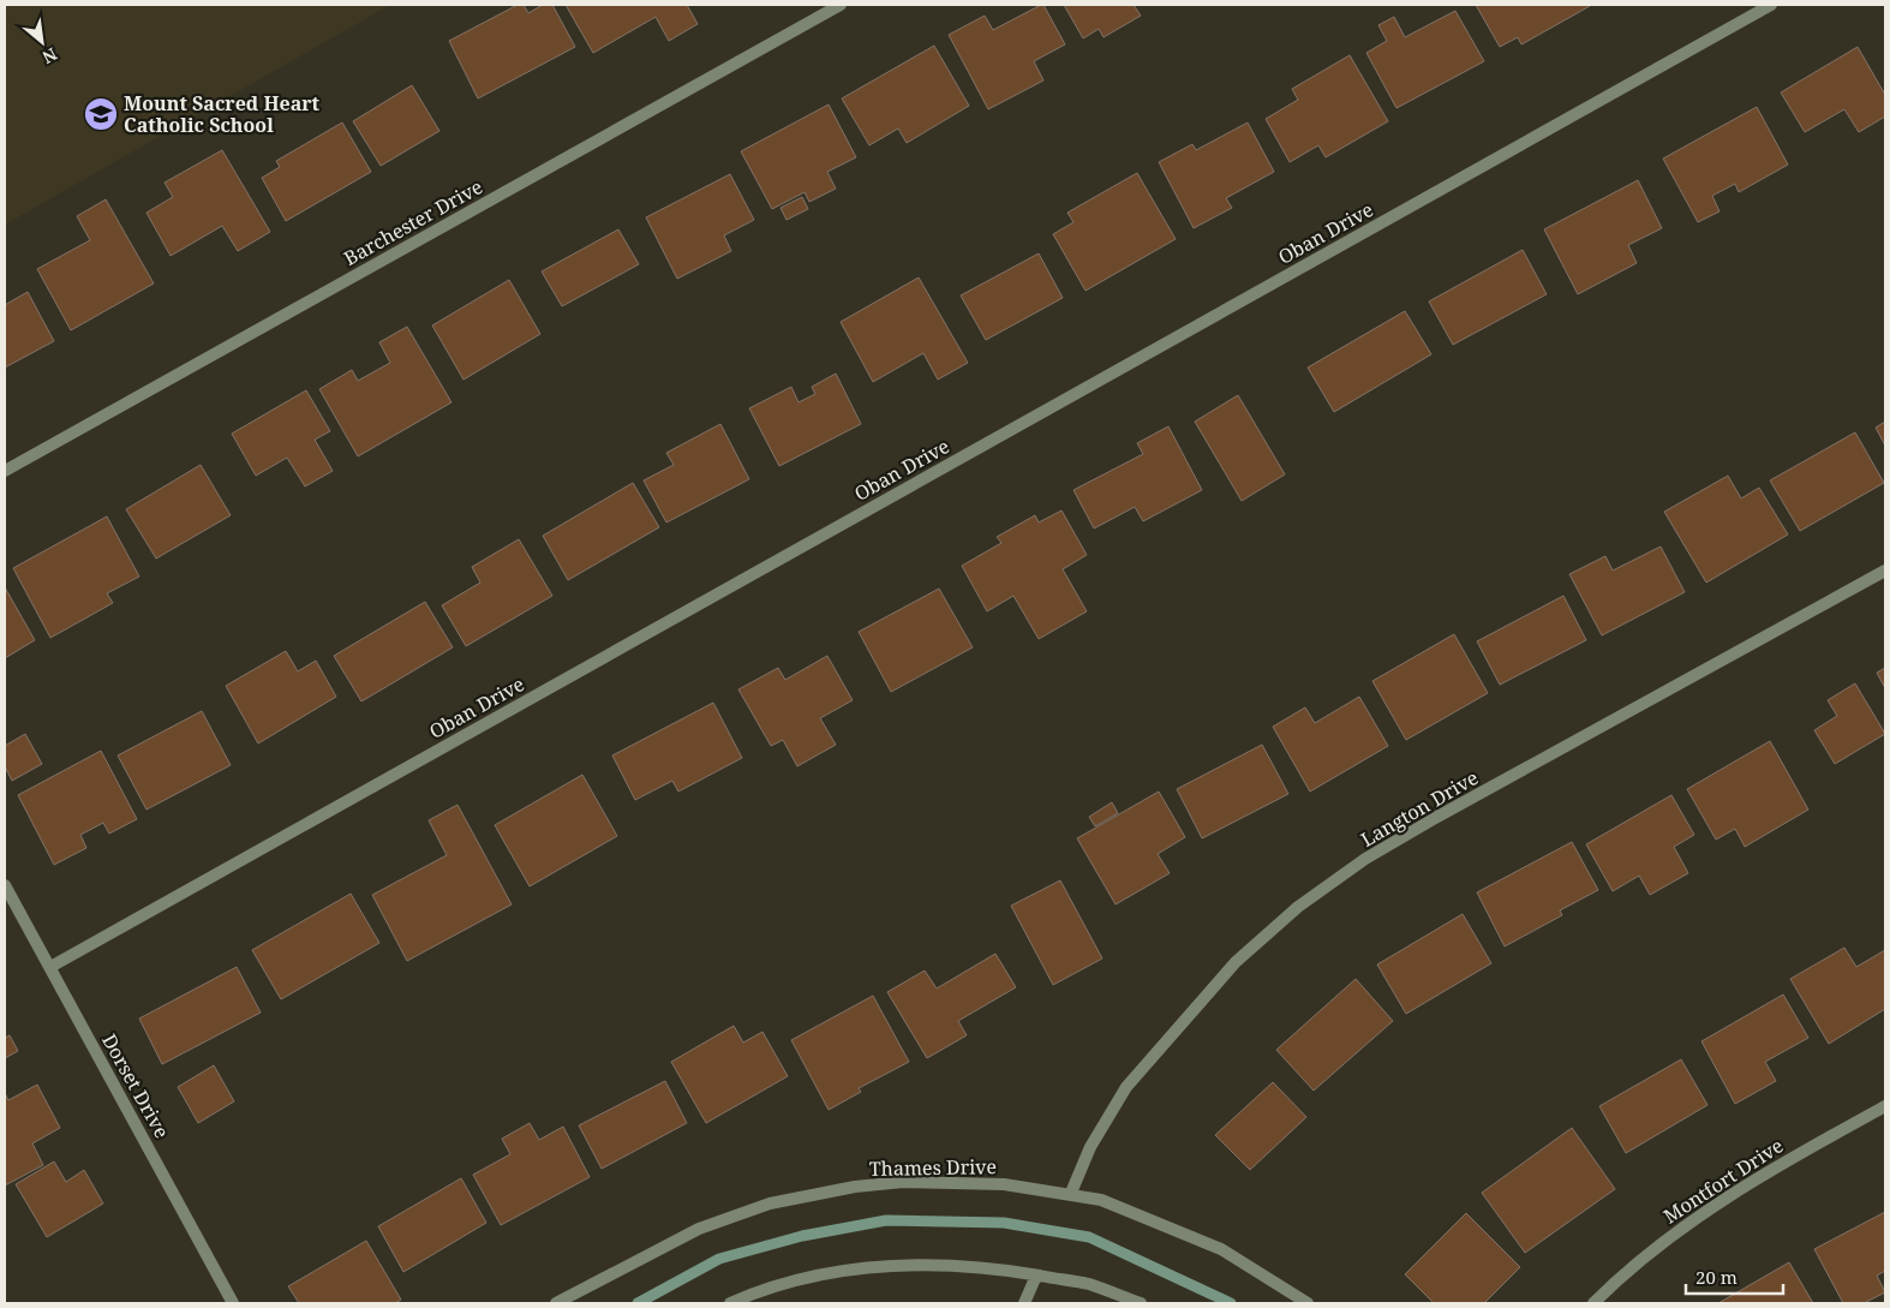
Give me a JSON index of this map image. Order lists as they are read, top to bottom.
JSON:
{
  "streets": {
    "street": [
      "Barchester Drive",
      "Oban Drive",
      "Langton Drive",
      "Dorset Drive",
      "Thames Drive",
      "Montfort Drive"
    ]
  },
  "crossings": [
    ["Oban Drive", "Dorset Drive"],
    ["Langton Drive", "Thames Drive"]
  ],
  "places": {
    "school or university": ["Mount Sacred Heart Catholic School"]
  },
  "scale_bar": "20 m",
  "north": "bottom right"
}
